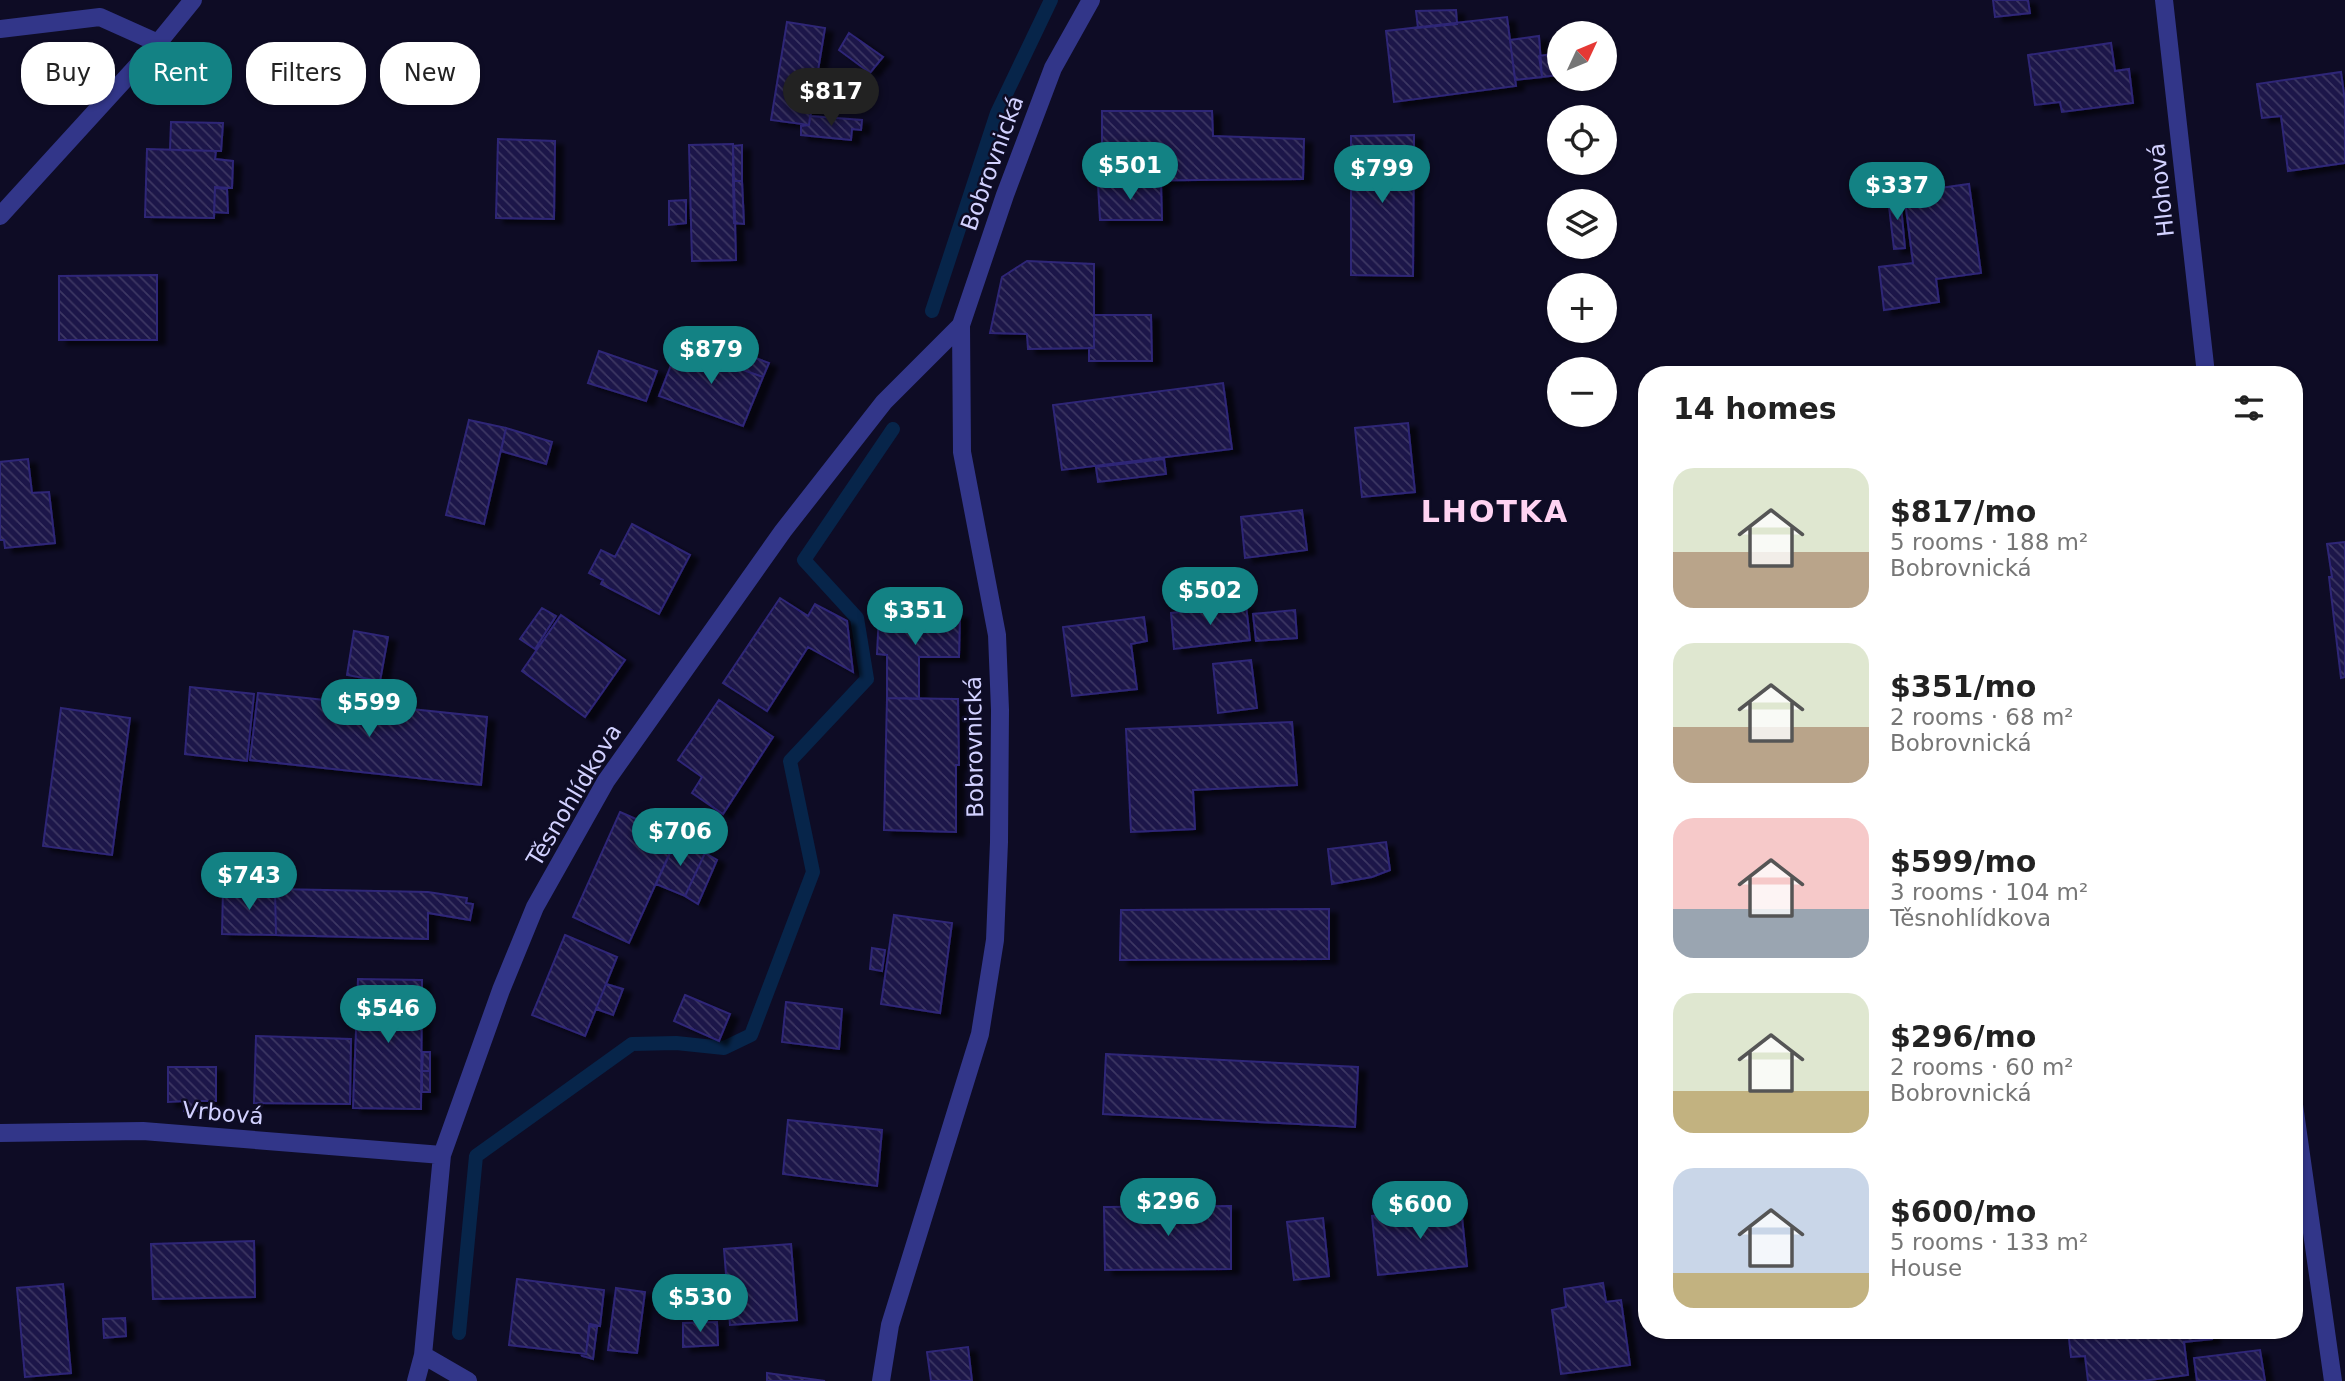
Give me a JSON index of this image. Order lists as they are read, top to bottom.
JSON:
{
  "streets": {
    "street": [
      "Bobrovnická",
      "Hlohová",
      "Těsnohlídkova",
      "Vrbová"
    ]
  },
  "crossings": [
    ["Bobrovnická", "Těsnohlídkova"],
    ["Těsnohlídkova", "Vrbová"]
  ],
  "districts": ["LHOTKA"],
  "north": "top right",
  "page": {
    "map_buttons": ["+", "−"],
    "chip": [
      "Buy",
      "Rent",
      "Filters",
      "New"
    ],
    "price": [
      "$817",
      "$501",
      "$799",
      "$337",
      "$879",
      "$502",
      "$351",
      "$599",
      "$706",
      "$743",
      "$546",
      "$296",
      "$600",
      "$530"
    ],
    "heading": "14 homes",
    "list": [
      {
        "name": "$817/mo",
        "note": "5 rooms · 188 m² · Bobrovnická"
      },
      {
        "name": "$351/mo",
        "note": "2 rooms · 68 m² · Bobrovnická"
      },
      {
        "name": "$599/mo",
        "note": "3 rooms · 104 m² · Těsnohlídkova"
      },
      {
        "name": "$296/mo",
        "note": "2 rooms · 60 m² · Bobrovnická"
      },
      {
        "name": "$600/mo",
        "note": "5 rooms · 133 m² · House"
      }
    ]
  }
}
